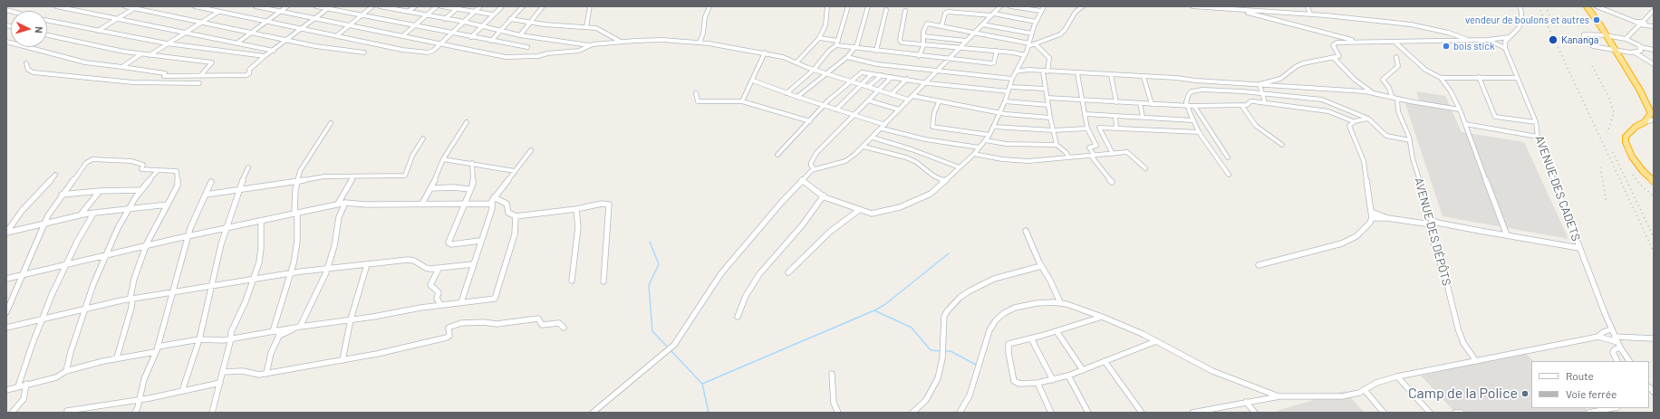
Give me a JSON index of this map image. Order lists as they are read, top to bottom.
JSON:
{
  "streets": {
    "street": ["AVENUE DES CADETS", "AVENUE DES DÉPÔTS"]
  },
  "places": [
    "vendeur de boulons et autres",
    "Kananga",
    "bois stick",
    "Camp de la Police"
  ],
  "legend": ["Route", "Voie ferrée"],
  "north": "right"
}
